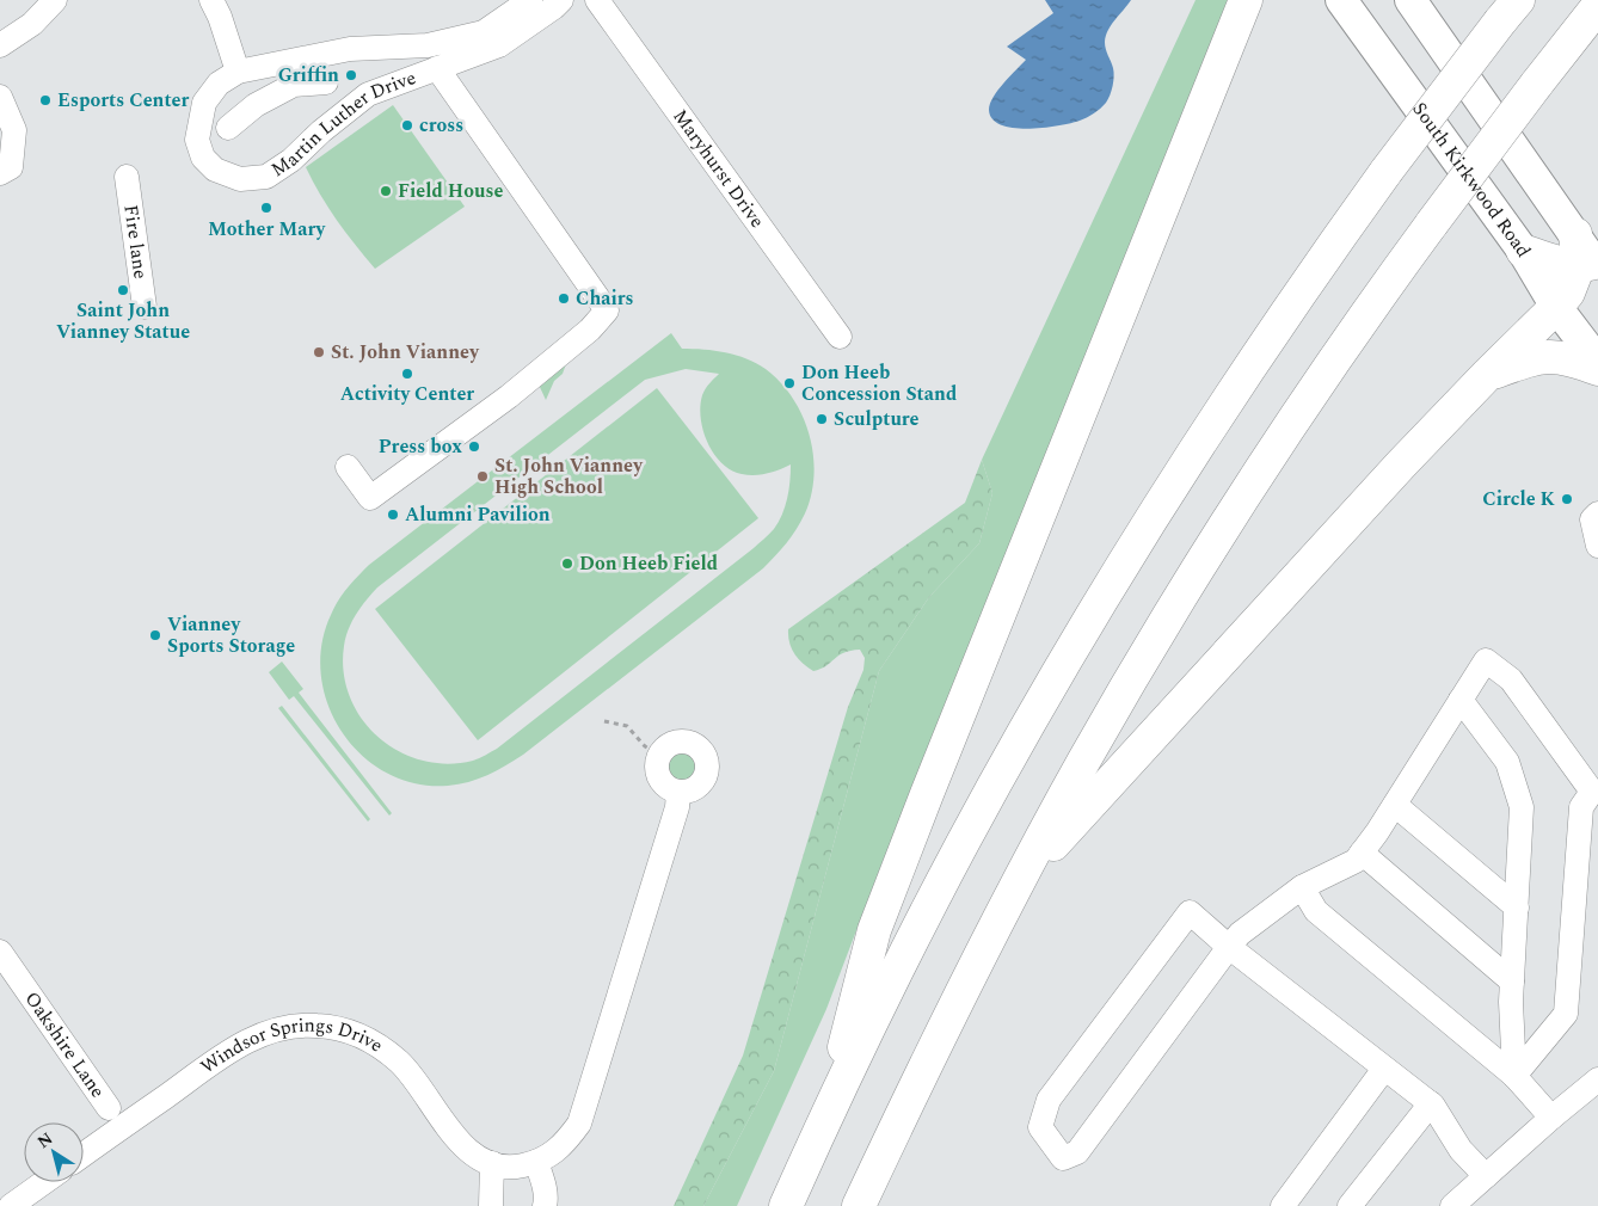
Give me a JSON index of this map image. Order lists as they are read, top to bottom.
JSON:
{
  "streets": {
    "main road": ["South Kirkwood Road"],
    "street": [
      "Martin Luther Drive",
      "Maryhurst Drive",
      "Fire lane",
      "Oakshire Lane",
      "Windsor Springs Drive"
    ]
  },
  "places": [
    "Griffin",
    "Esports Center",
    "cross",
    "Field House",
    "Mother Mary",
    "Saint John Vianney Statue",
    "Chairs",
    "St. John Vianney",
    "Activity Center",
    "Don Heeb Concession Stand",
    "Sculpture",
    "Press box",
    "St. John Vianney High School",
    "Circle K",
    "Alumni Pavilion",
    "Don Heeb Field",
    "Vianney Sports Storage"
  ],
  "north": "top left"
}
